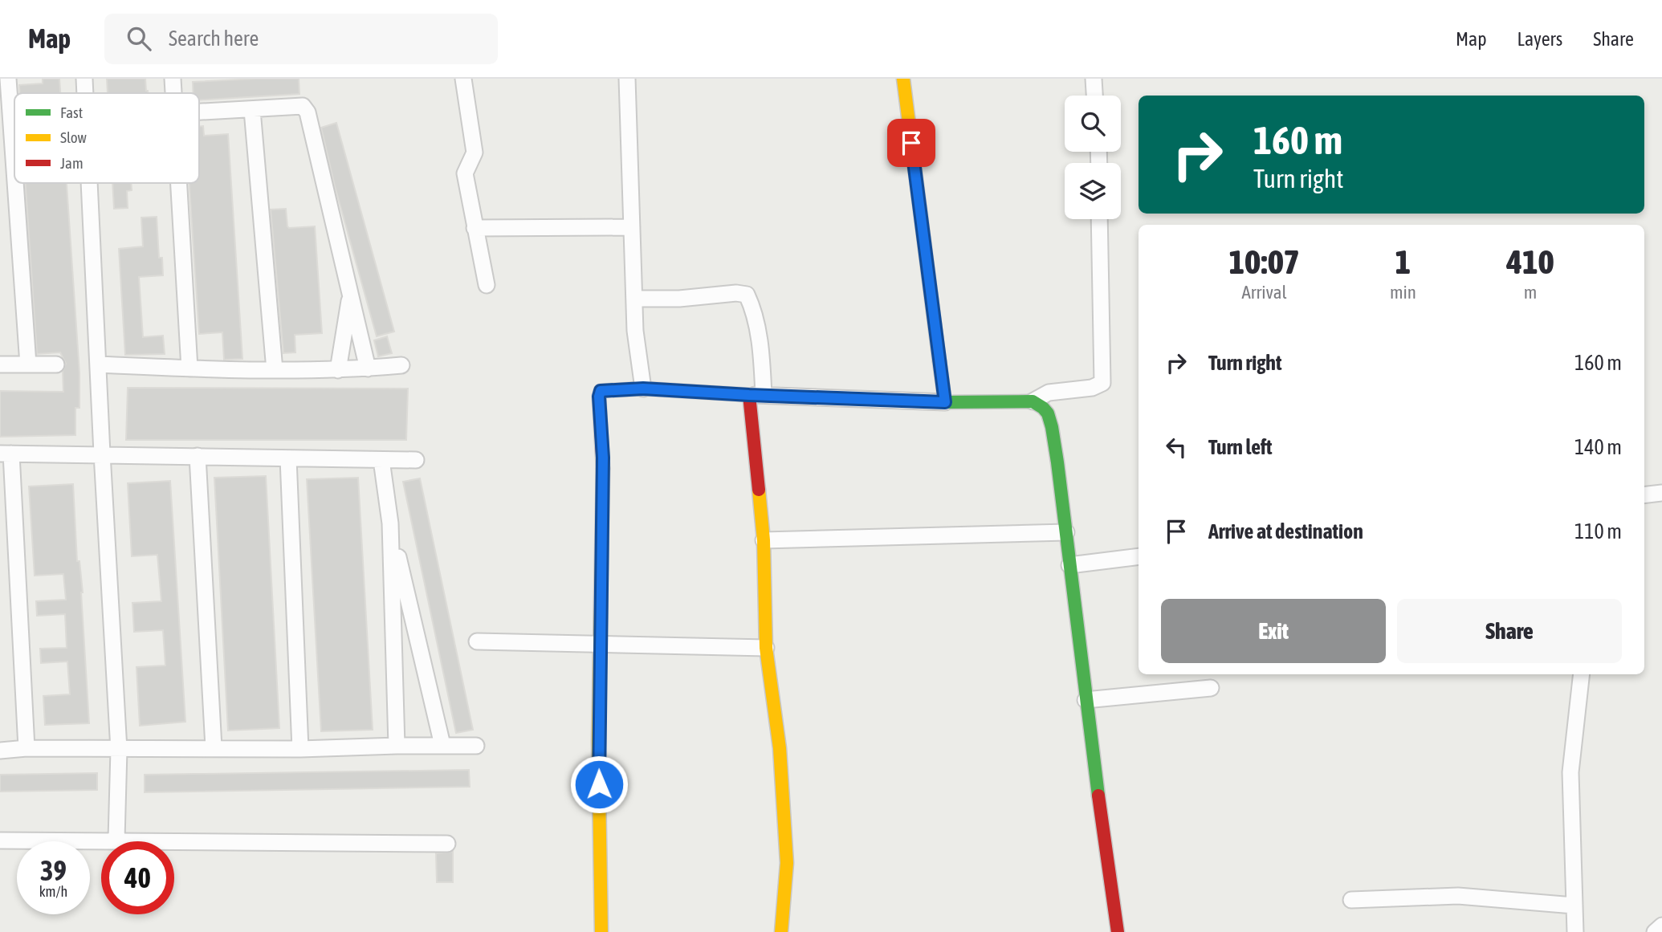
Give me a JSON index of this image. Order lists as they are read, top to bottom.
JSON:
{
  "legend": ["Fast", "Slow", "Jam"],
  "page": {
    "header": "Map",
    "search": "Search here",
    "nav": ["Map", "Layers", "Share"],
    "turn": ["160 m", "Turn right"],
    "eta": [
      "10:07",
      "Arrival",
      "1",
      "min",
      "410",
      "m"
    ],
    "list": [
      {
        "name": "Turn right",
        "value": "160 m"
      },
      {
        "name": "Turn left",
        "value": "140 m"
      },
      {
        "name": "Arrive at destination",
        "value": "110 m"
      }
    ],
    "buttons": ["Exit", "Share"],
    "speed": "39 km/h",
    "limit": "40"
  }
}
